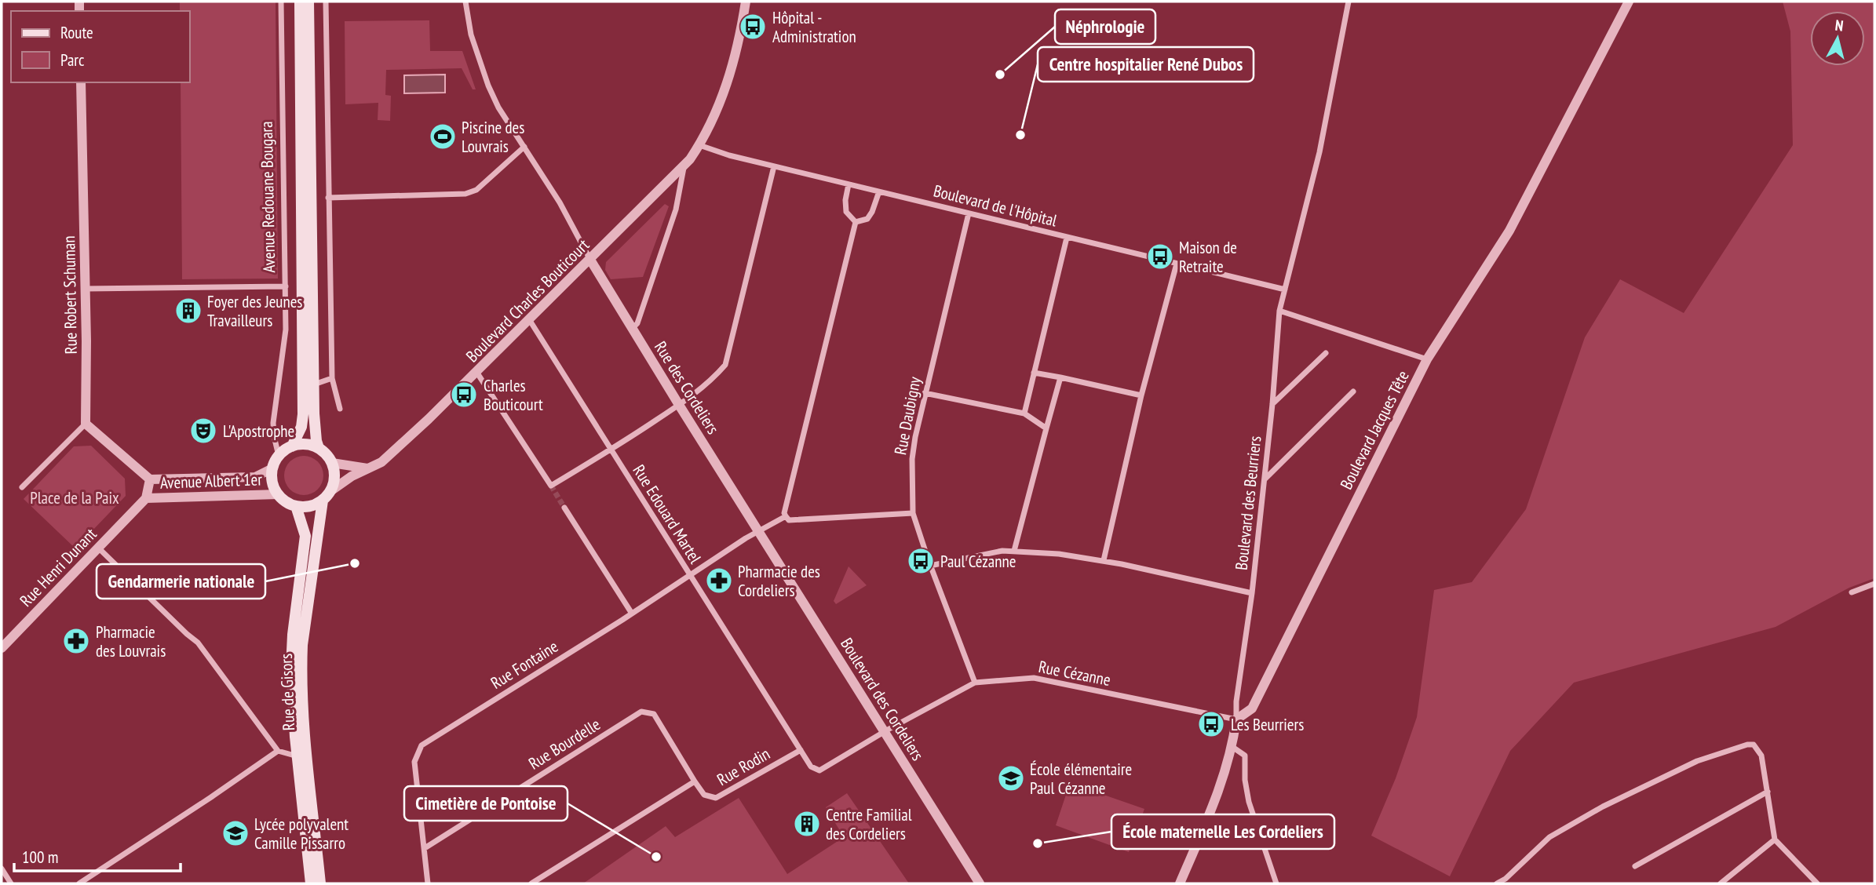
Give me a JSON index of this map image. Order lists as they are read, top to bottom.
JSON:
{
  "streets": {
    "main road": ["Avenue Redouane Bougara", "Rue de Gisors"],
    "street": [
      "Boulevard de l'Hôpital",
      "Rue Robert Schuman",
      "Boulevard Charles Bouticourt",
      "Rue des Cordeliers",
      "Rue Daubigny",
      "Boulevard Jacques Tête",
      "Avenue Albert 1er",
      "Boulevard des Beurriers",
      "Rue Edouard Martel",
      "Rue Henri Dunant",
      "Rue Fontaine",
      "Rue Cézanne",
      "Boulevard des Cordeliers",
      "Rue Bourdelle",
      "Rue Rodin"
    ]
  },
  "crossings": [
    ["Avenue Redouane Bougara", "Boulevard Charles Bouticourt"],
    ["Avenue Redouane Bougara", "Avenue Albert 1er"],
    ["Avenue Redouane Bougara", "Rue de Gisors"],
    ["Boulevard de l'Hôpital", "Boulevard Charles Bouticourt"],
    ["Boulevard de l'Hôpital", "Rue Daubigny"],
    ["Boulevard de l'Hôpital", "Boulevard des Beurriers"],
    ["Boulevard Charles Bouticourt", "Rue des Cordeliers"],
    ["Boulevard Charles Bouticourt", "Avenue Albert 1er"],
    ["Boulevard Charles Bouticourt", "Rue Edouard Martel"],
    ["Boulevard Charles Bouticourt", "Rue de Gisors"],
    ["Rue des Cordeliers", "Rue Fontaine"],
    ["Rue des Cordeliers", "Boulevard des Cordeliers"],
    ["Rue Daubigny", "Rue Cézanne"],
    ["Boulevard Jacques Tête", "Boulevard des Beurriers"],
    ["Boulevard Jacques Tête", "Rue Cézanne"],
    ["Avenue Albert 1er", "Rue Henri Dunant"],
    ["Avenue Albert 1er", "Rue de Gisors"],
    ["Boulevard des Beurriers", "Rue Cézanne"],
    ["Rue Edouard Martel", "Rue Fontaine"],
    ["Rue Edouard Martel", "Rue Rodin"],
    ["Rue Fontaine", "Boulevard des Cordeliers"],
    ["Rue Fontaine", "Rue Bourdelle"],
    ["Rue Cézanne", "Boulevard des Cordeliers"],
    ["Rue Bourdelle", "Rue Rodin"]
  ],
  "parks": ["Place de la Paix"],
  "places": {
    "bus stop": [
      "Hôpital - Administration",
      "Maison de Retraite",
      "Charles Bouticourt",
      "Paul Cézanne",
      "Les Beurriers"
    ],
    "other": [
      "Néphrologie",
      "Centre hospitalier René Dubos",
      "Gendarmerie nationale",
      "École maternelle Les Cordeliers",
      "Cimetière de Pontoise"
    ],
    "sports": ["Piscine des Louvrais"],
    "building": ["Foyer des Jeunes Travailleurs", "Centre Familial des Cordeliers"],
    "theatre": ["L'Apostrophe"],
    "pharmacy": ["Pharmacie des Cordeliers", "Pharmacie des Louvrais"],
    "school or university": ["École élémentaire Paul Cézanne", "Lycée polyvalent Camille Pissarro"]
  },
  "legend": ["Route", "Parc"],
  "scale_bar": "100 m",
  "north": "top"
}
